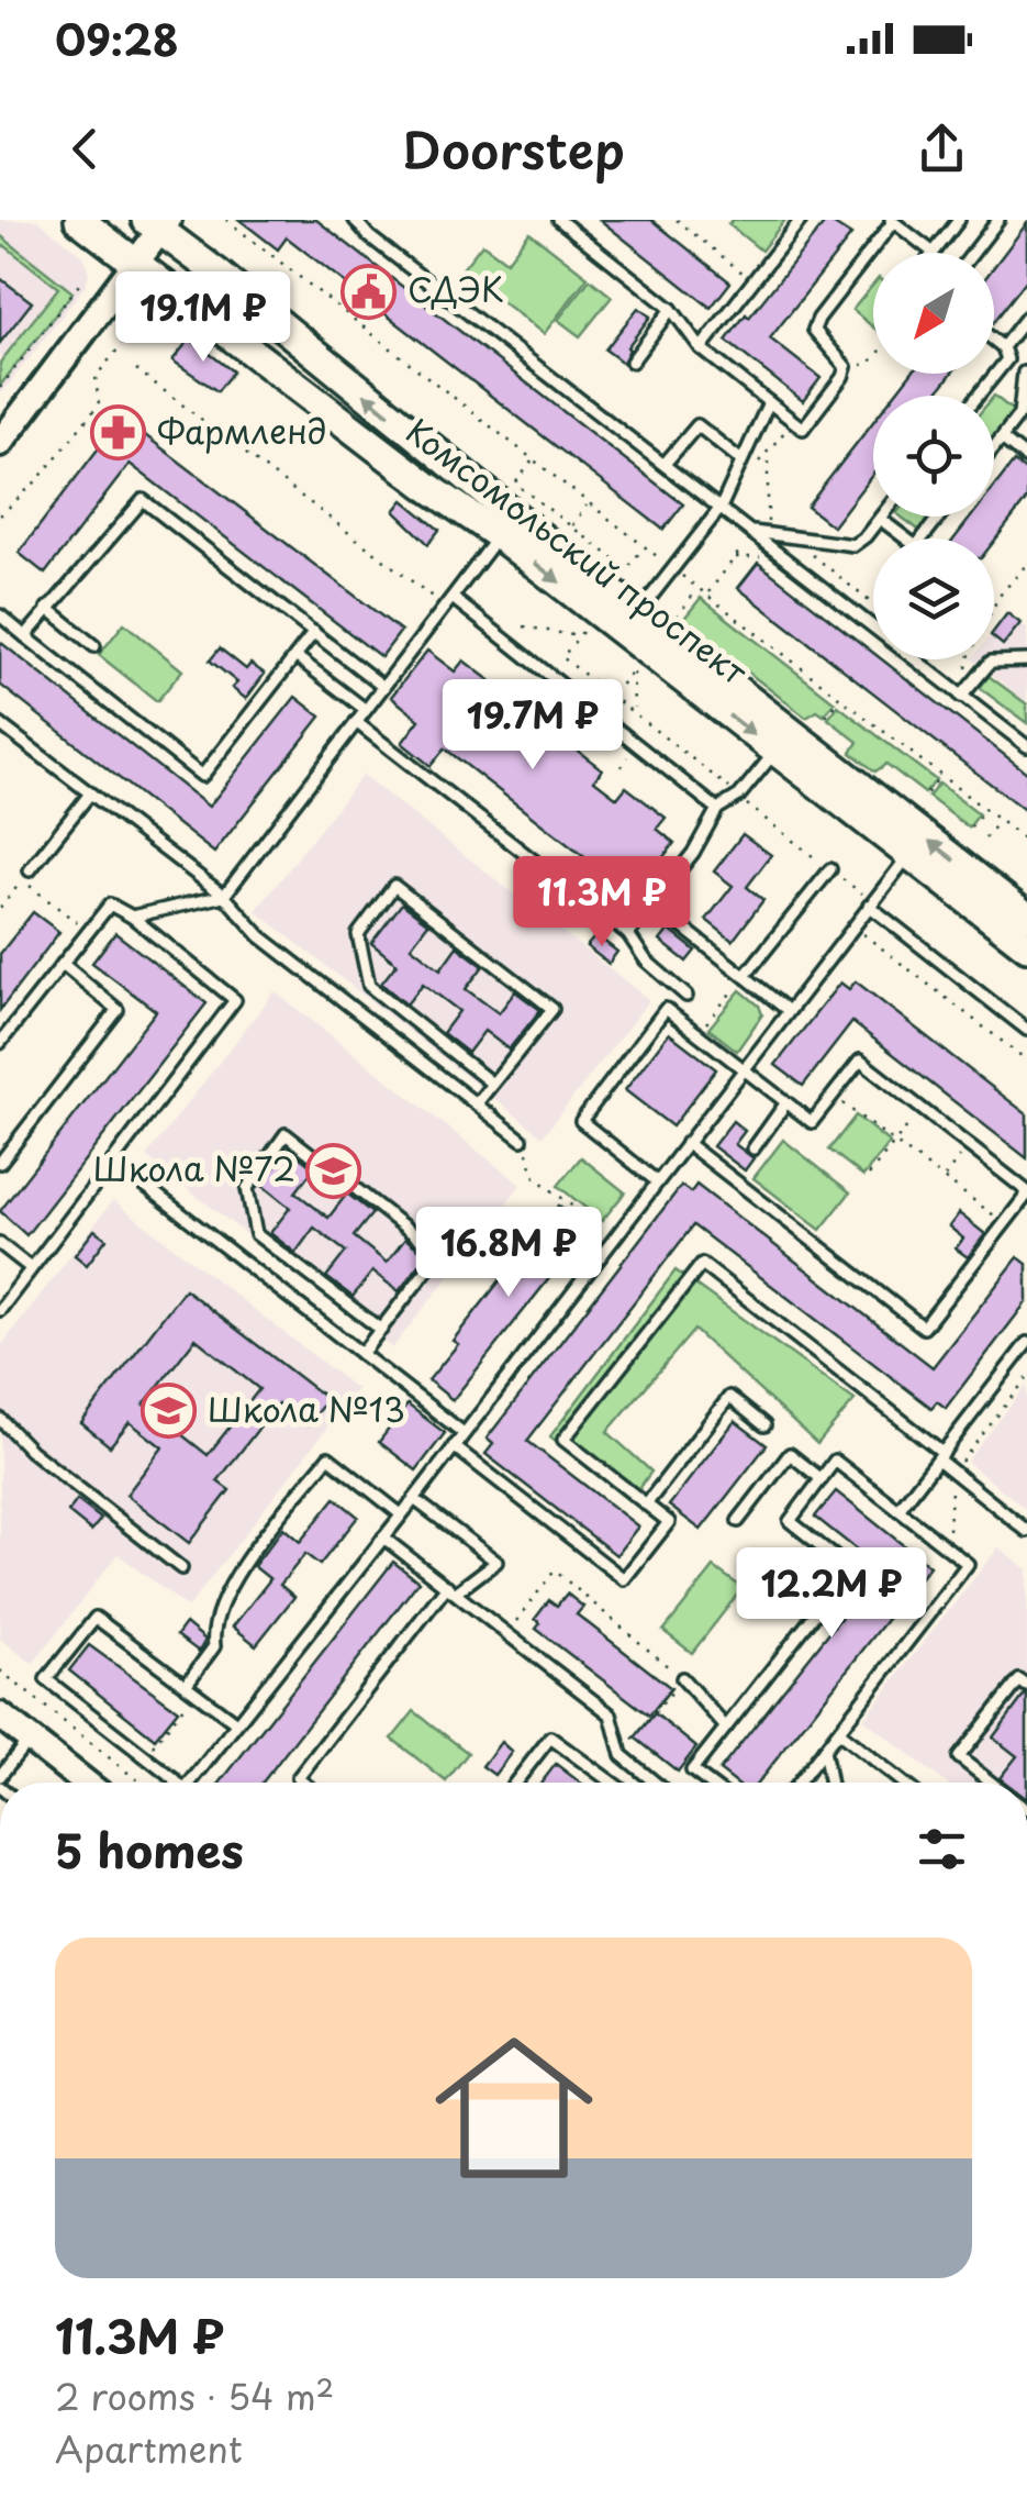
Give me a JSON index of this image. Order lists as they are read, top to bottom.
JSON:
{
  "streets": {
    "main road": ["Комсомольский проспект"]
  },
  "places": {
    "public building": ["СДЭК"],
    "pharmacy": ["Фармленд"],
    "school or university": ["Школа №72", "Школа №13"]
  },
  "north": "bottom left",
  "page": {
    "status": "09:28",
    "header": "Doorstep",
    "price": [
      "19.1M ₽",
      "19.7M ₽",
      "11.3M ₽",
      "16.8M ₽",
      "12.2M ₽"
    ],
    "heading": "5 homes",
    "list": [
      {
        "name": "11.3M ₽",
        "note": "2 rooms · 54 m² · Apartment"
      }
    ]
  }
}
